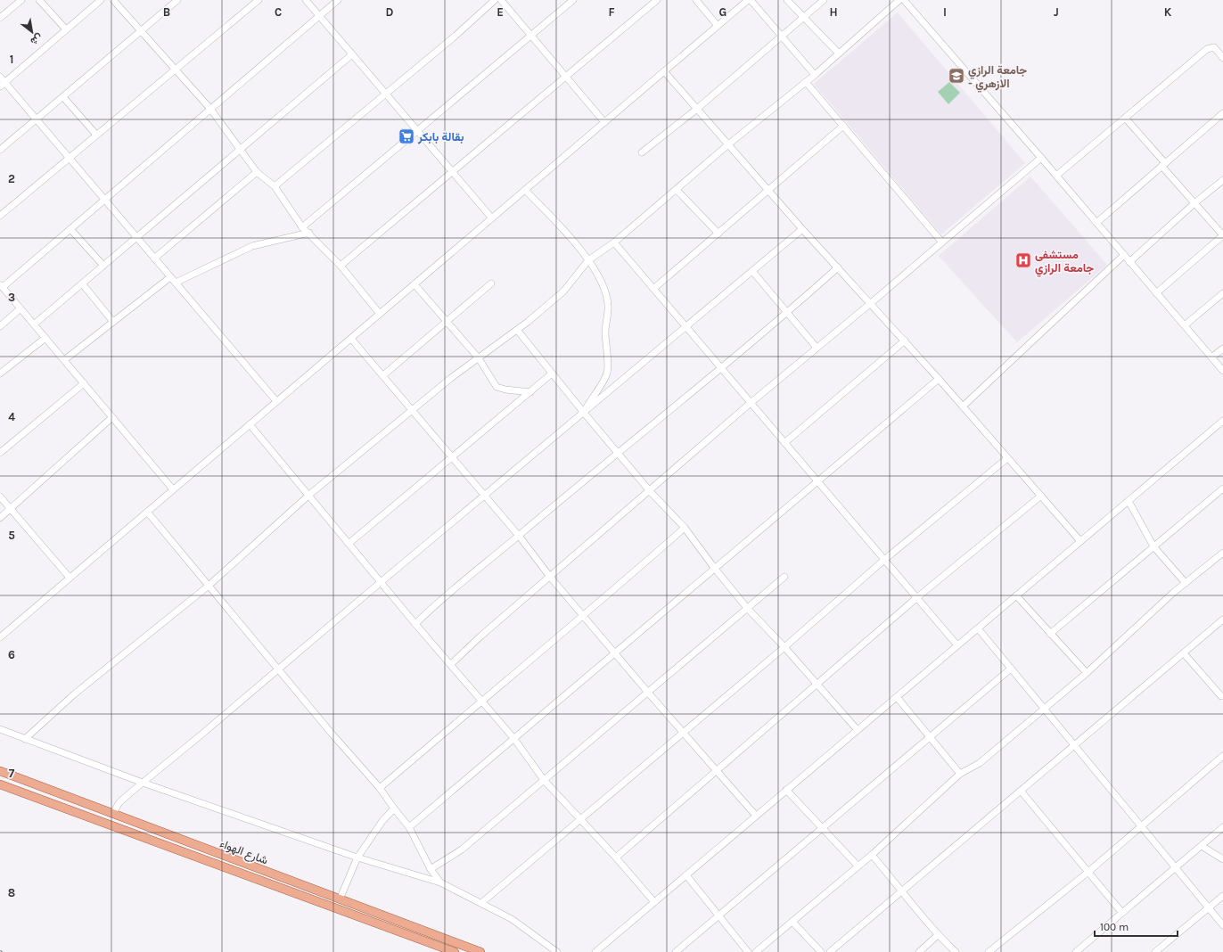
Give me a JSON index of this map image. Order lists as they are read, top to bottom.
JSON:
{
  "streets": {
    "main road": ["شارع الهواء"]
  },
  "places": {
    "school or university": ["جامعة الرازي - الازهري"],
    "supermarket": ["بقالة بابكر"],
    "hospital": ["مستشفى جامعة الرازي"]
  },
  "scale_bar": "100 m",
  "north": "bottom right",
  "grid": {
    "columns": [
      "B",
      "C",
      "D",
      "E",
      "F",
      "G",
      "H",
      "I",
      "J",
      "K"
    ],
    "rows": [
      "1",
      "2",
      "3",
      "4",
      "5",
      "6",
      "7",
      "8"
    ]
  }
}
